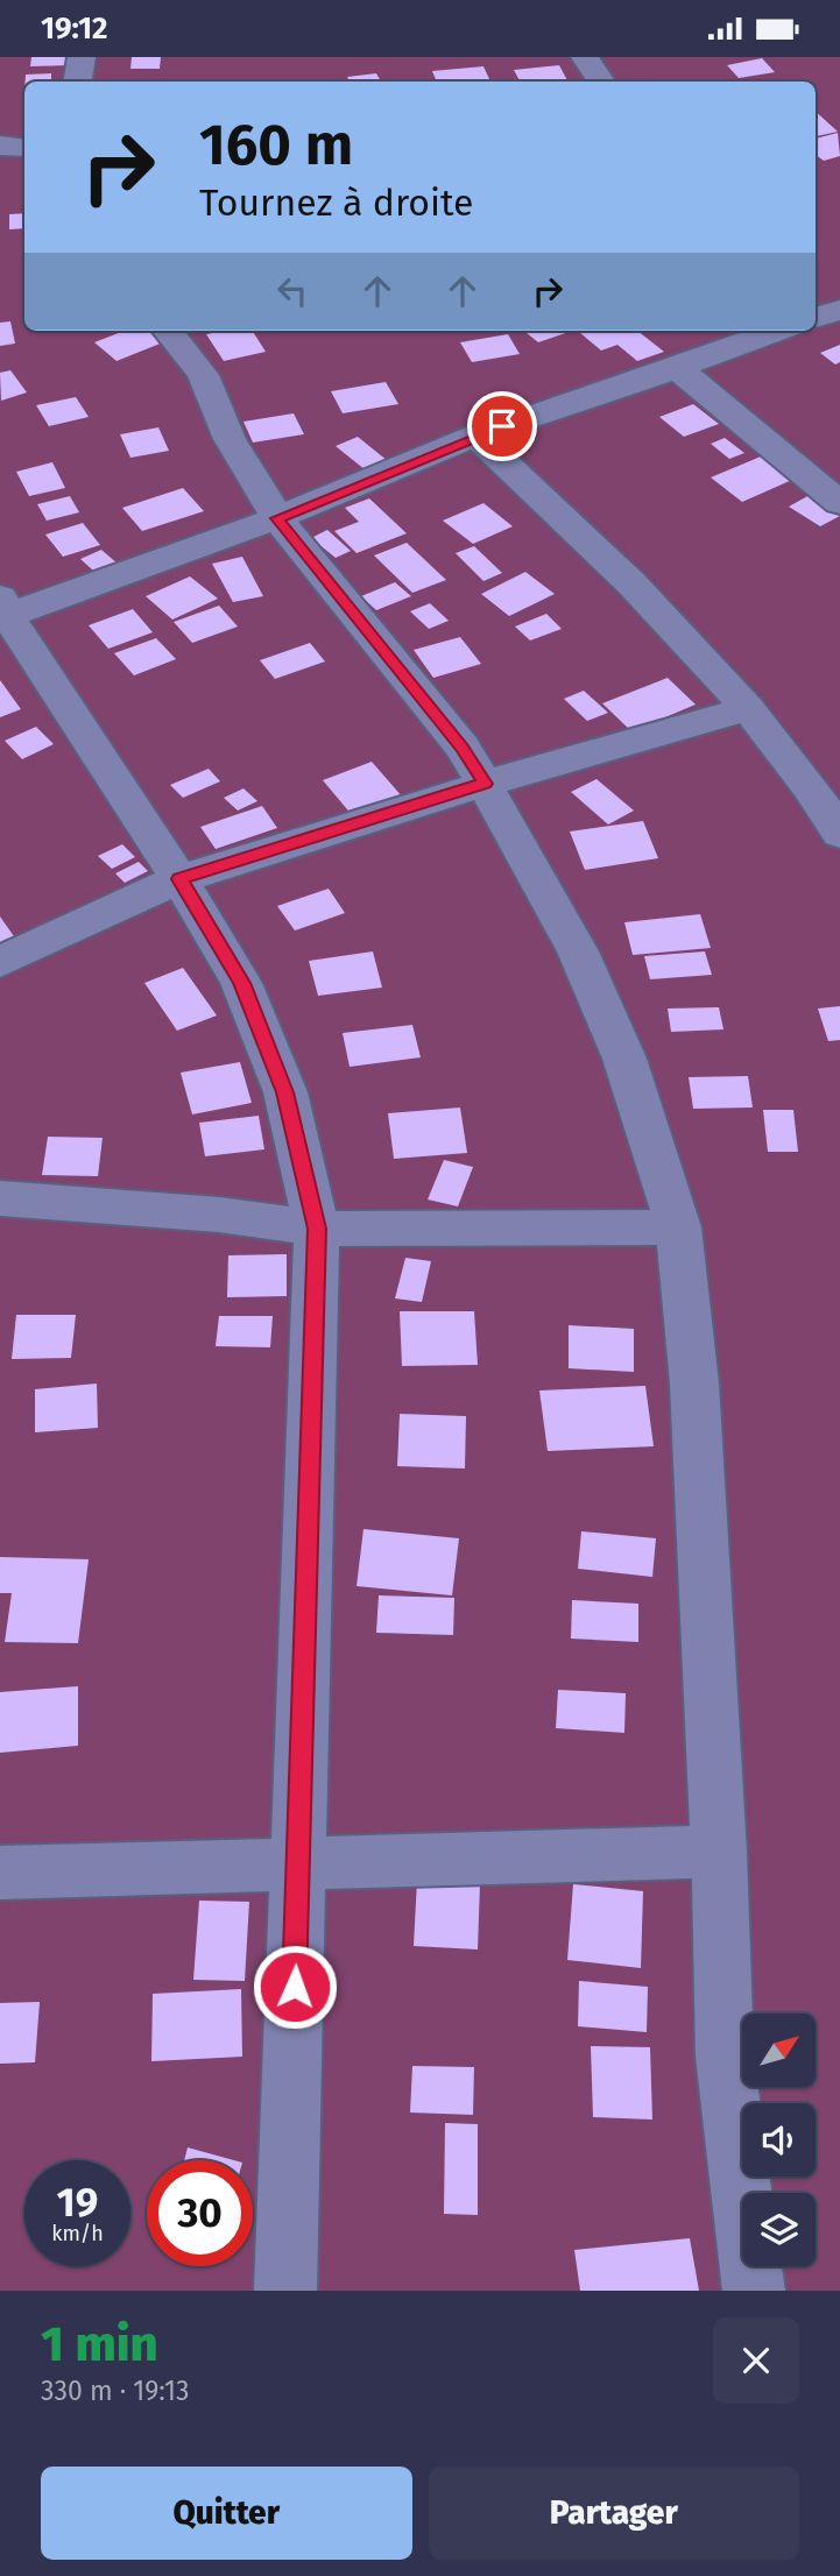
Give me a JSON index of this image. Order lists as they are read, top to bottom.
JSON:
{
  "north": "top right",
  "page": {
    "status": "19:12",
    "turn": ["160 m", "Tournez à droite"],
    "speed": "19 km/h",
    "limit": "30",
    "heading": ["1 min", "330 m · 19:13"],
    "buttons": ["Quitter", "Partager"]
  }
}
